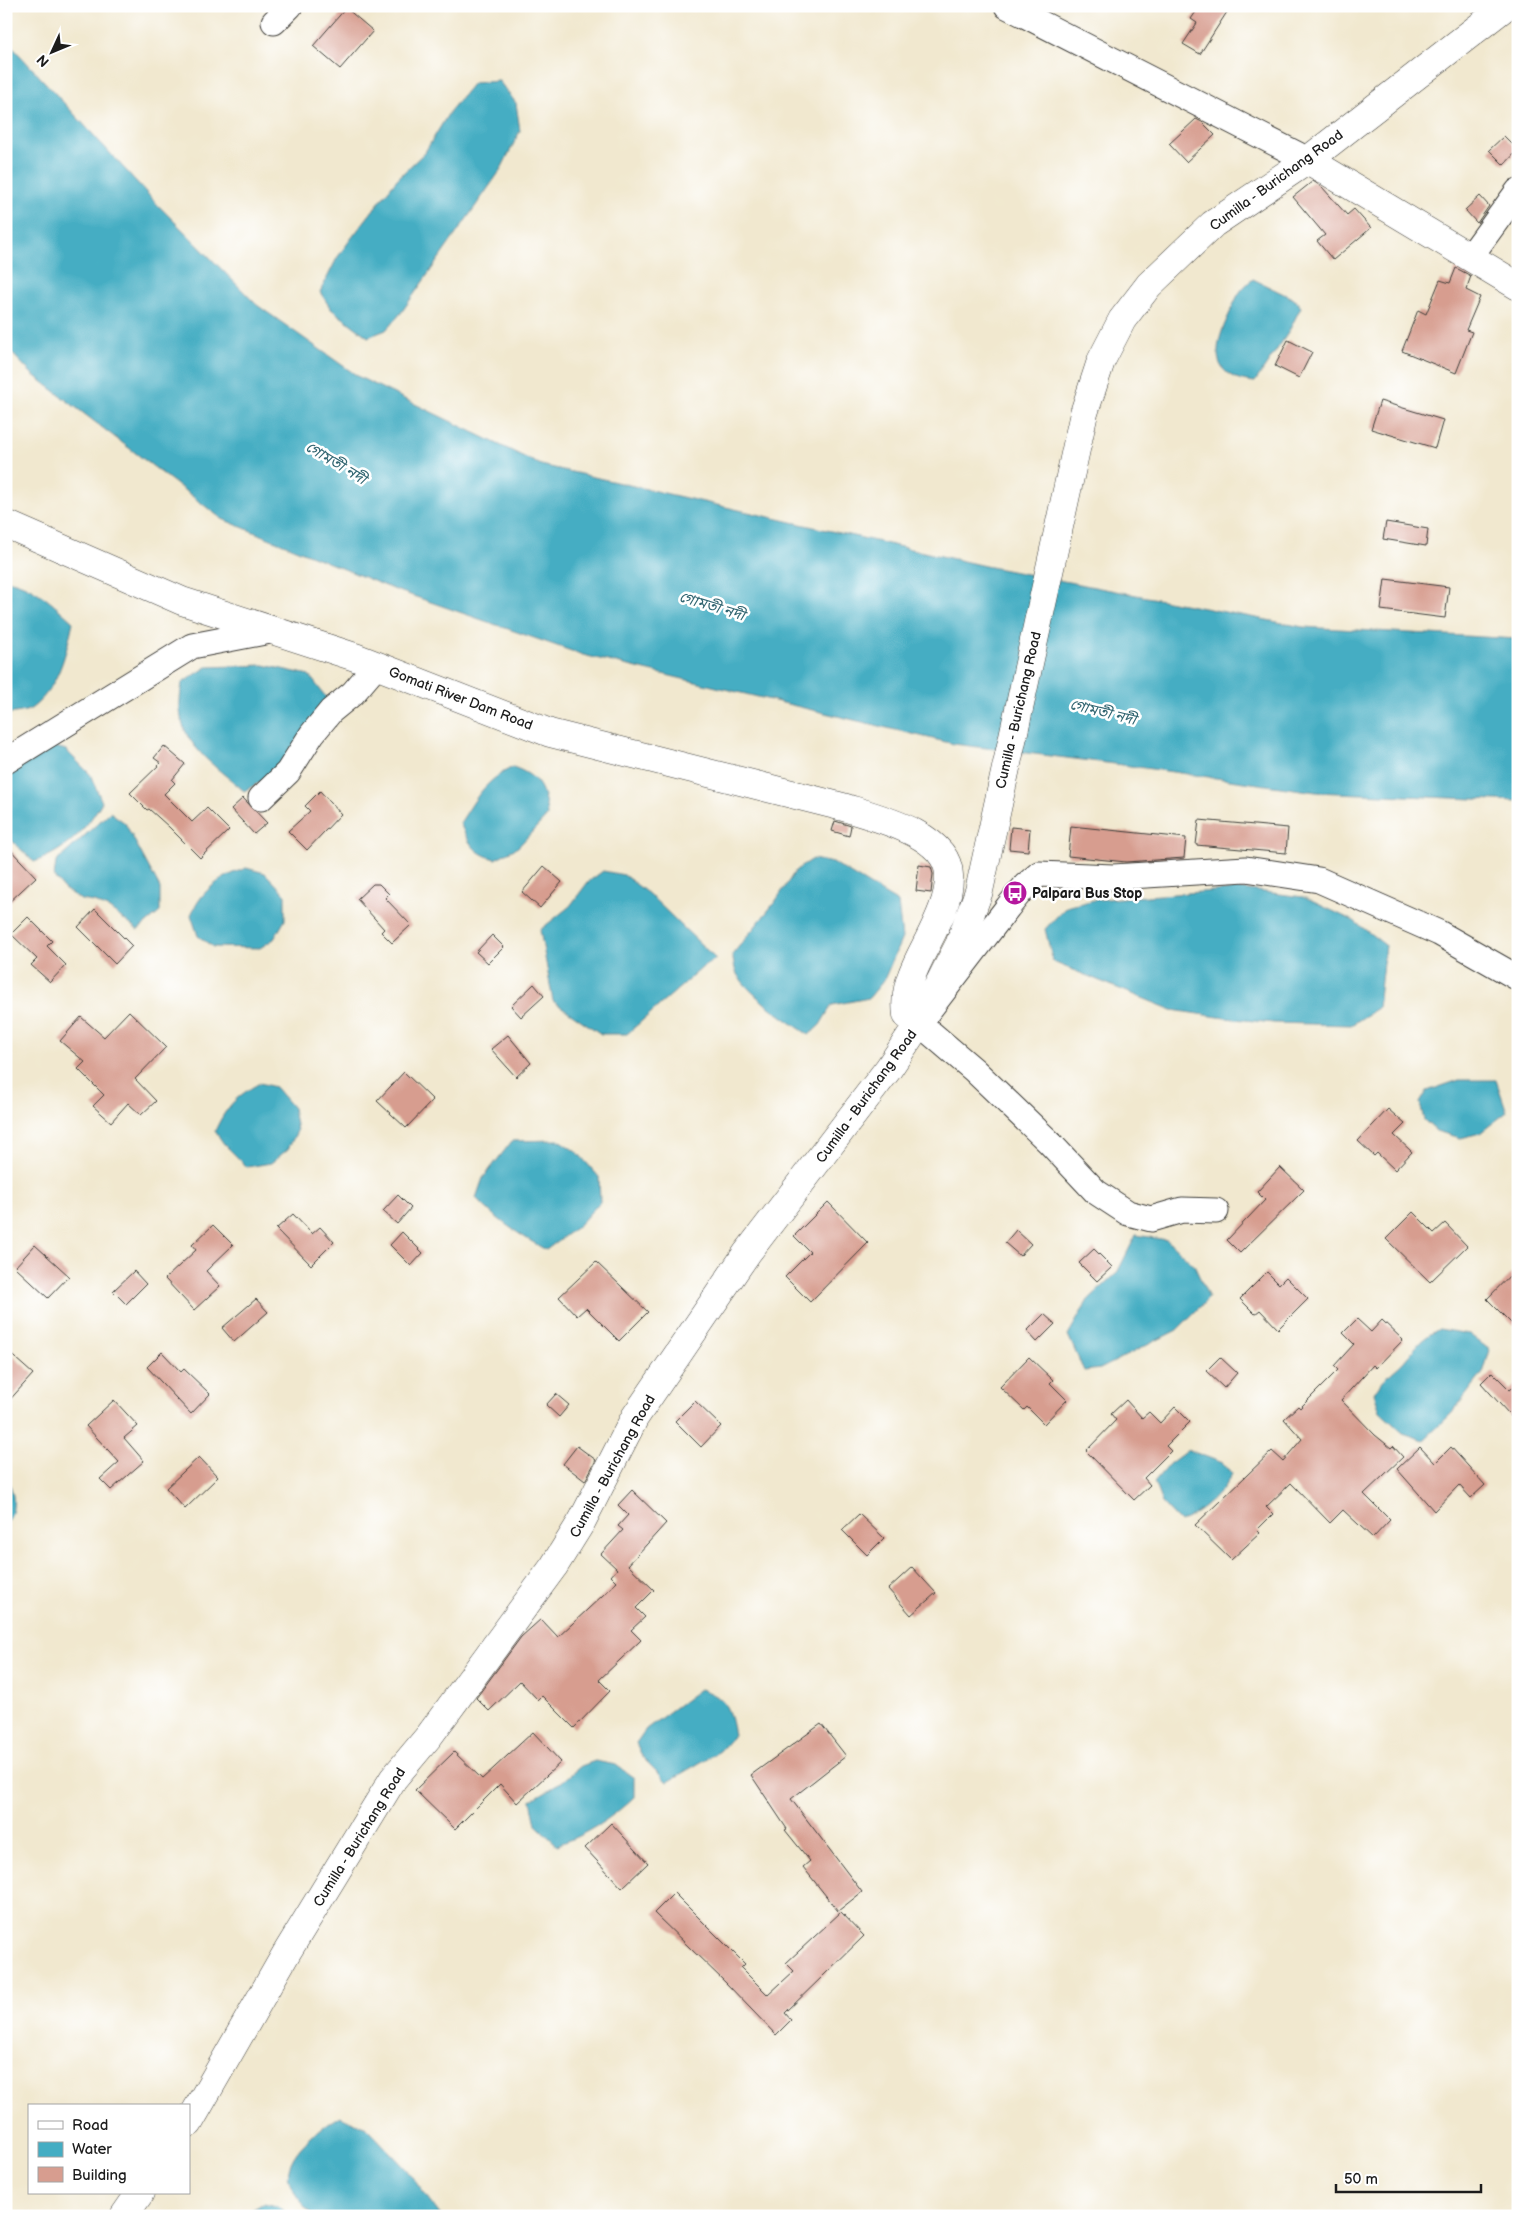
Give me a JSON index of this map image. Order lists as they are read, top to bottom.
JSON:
{
  "streets": {
    "main road": ["Cumilla - Burichang Road", "Gomati River Dam Road"]
  },
  "crossings": [
    ["Cumilla - Burichang Road", "Gomati River Dam Road"]
  ],
  "water": ["গোমতী নদী"],
  "places": {
    "bus stop": ["Palpara Bus Stop"]
  },
  "legend": ["Road", "Water", "Building"],
  "scale_bar": "50 m",
  "north": "bottom left"
}
